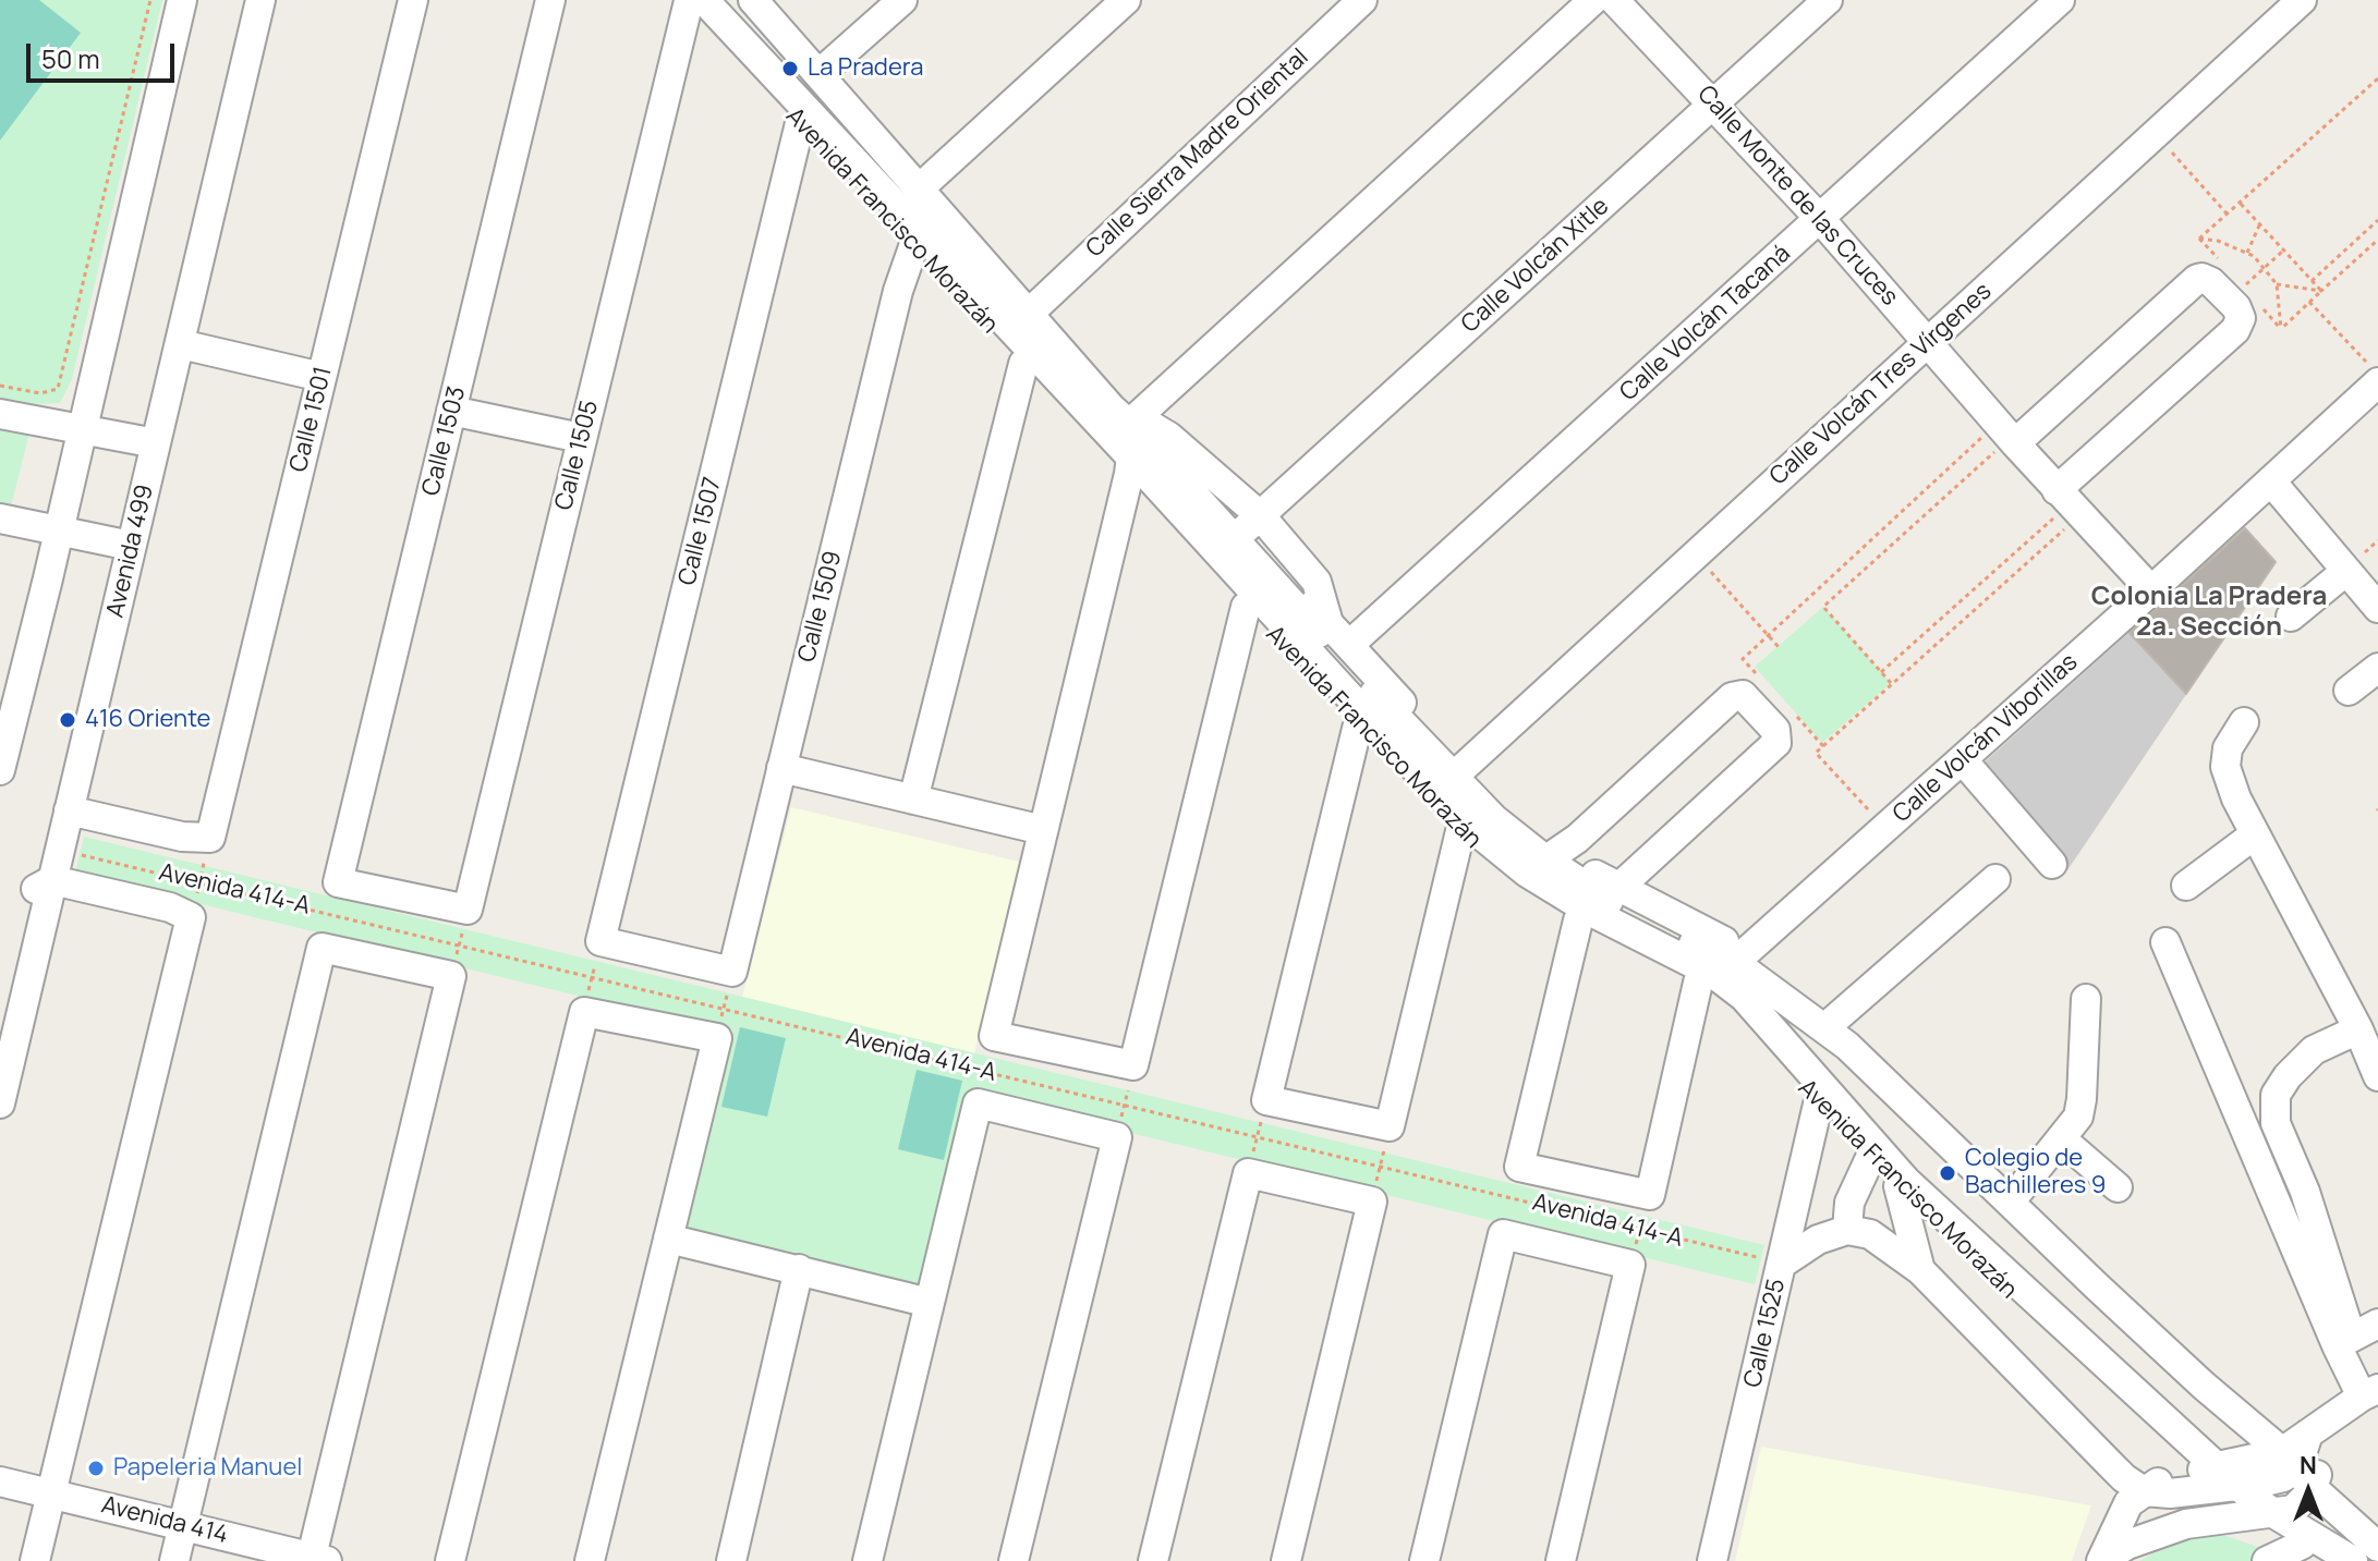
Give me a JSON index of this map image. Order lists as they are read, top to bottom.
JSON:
{
  "streets": {
    "street": [
      "Calle Sierra Madre Oriental",
      "Calle Monte de las Cruces",
      "Avenida Francisco Morazán",
      "Calle Volcán Xitle",
      "Calle Volcán Tacaná",
      "Calle Volcán Tres Vírgenes",
      "Calle 1501",
      "Calle 1503",
      "Calle 1505",
      "Calle 1507",
      "Avenida 499",
      "Calle 1509",
      "Calle Volcán Viborillas",
      "Avenida 414-A",
      "Calle 1525",
      "Avenida 414"
    ]
  },
  "crossings": [
    ["Calle Sierra Madre Oriental", "Avenida Francisco Morazán"],
    ["Calle Monte de las Cruces", "Calle Volcán Xitle"],
    ["Calle Monte de las Cruces", "Calle Volcán Tacaná"],
    ["Calle Monte de las Cruces", "Calle Volcán Tres Vírgenes"],
    ["Calle Monte de las Cruces", "Calle Volcán Viborillas"],
    ["Avenida Francisco Morazán", "Calle Volcán Xitle"],
    ["Avenida Francisco Morazán", "Calle Volcán Tacaná"],
    ["Avenida Francisco Morazán", "Calle Volcán Tres Vírgenes"],
    ["Avenida Francisco Morazán", "Calle 1505"],
    ["Avenida Francisco Morazán", "Calle 1507"],
    ["Avenida Francisco Morazán", "Calle 1509"],
    ["Avenida Francisco Morazán", "Calle Volcán Viborillas"],
    ["Avenida Francisco Morazán", "Avenida 414-A"],
    ["Avenida Francisco Morazán", "Calle 1525"],
    ["Calle 1501", "Avenida 414-A"],
    ["Calle 1503", "Avenida 414-A"],
    ["Calle 1505", "Avenida 414-A"],
    ["Avenida 499", "Avenida 414-A"],
    ["Avenida 414-A", "Calle 1525"]
  ],
  "districts": ["Colonia La Pradera 2a. Sección"],
  "places": [
    "La Pradera",
    "416 Oriente",
    "Colegio de Bachilleres 9",
    "Papeleria Manuel"
  ],
  "scale_bar": "50 m",
  "north": "top"
}
